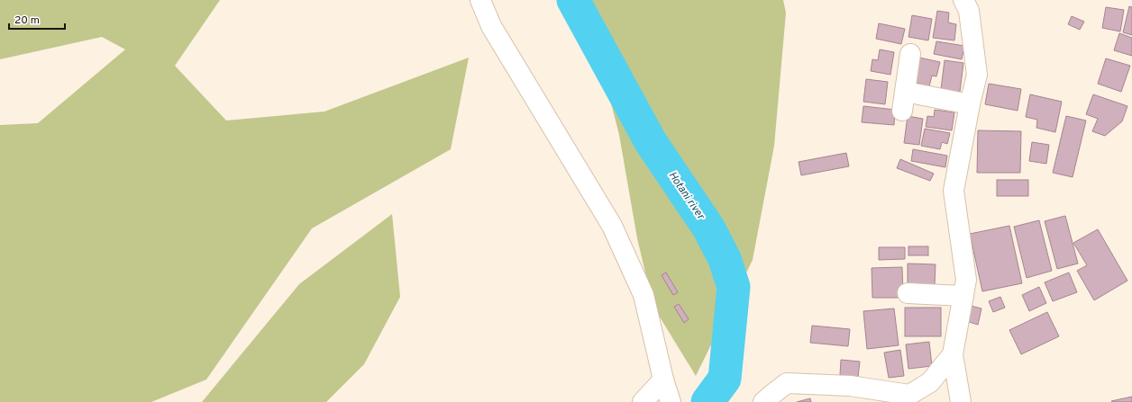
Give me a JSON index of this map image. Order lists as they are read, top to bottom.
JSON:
{
  "water": ["Hotani river"],
  "scale_bar": "20 m"
}
